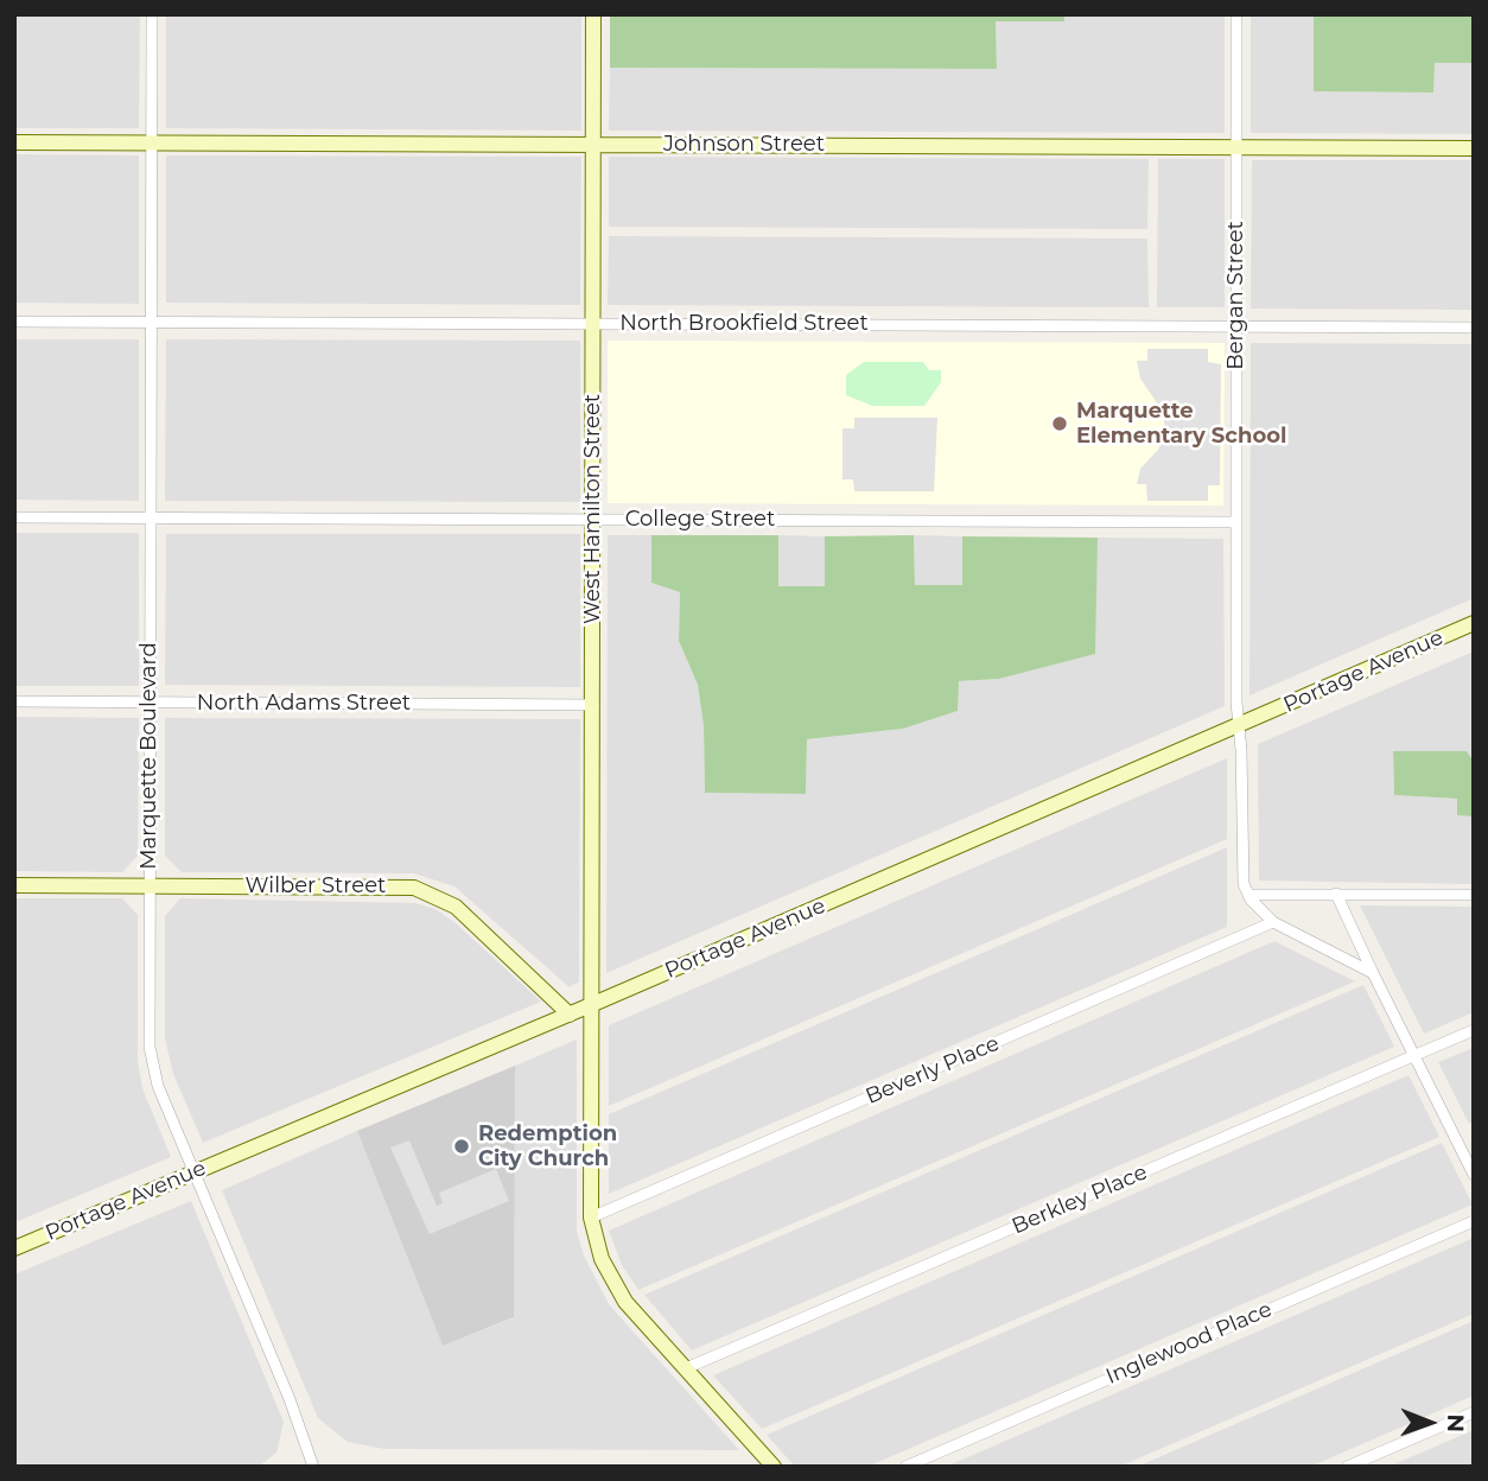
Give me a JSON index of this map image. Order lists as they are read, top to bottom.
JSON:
{
  "streets": {
    "street": [
      "Johnson Street",
      "Bergan Street",
      "North Brookfield Street",
      "West Hamilton Street",
      "College Street",
      "Portage Avenue",
      "North Adams Street",
      "Marquette Boulevard",
      "Wilber Street",
      "Beverly Place",
      "Berkley Place",
      "Inglewood Place"
    ]
  },
  "crossings": [
    ["Johnson Street", "Bergan Street"],
    ["Johnson Street", "West Hamilton Street"],
    ["Johnson Street", "Marquette Boulevard"],
    ["Bergan Street", "North Brookfield Street"],
    ["Bergan Street", "College Street"],
    ["Bergan Street", "Portage Avenue"],
    ["North Brookfield Street", "West Hamilton Street"],
    ["North Brookfield Street", "Marquette Boulevard"],
    ["West Hamilton Street", "College Street"],
    ["West Hamilton Street", "Portage Avenue"],
    ["West Hamilton Street", "North Adams Street"],
    ["West Hamilton Street", "Beverly Place"],
    ["West Hamilton Street", "Berkley Place"],
    ["College Street", "Marquette Boulevard"],
    ["Portage Avenue", "Marquette Boulevard"],
    ["Portage Avenue", "Wilber Street"],
    ["North Adams Street", "Marquette Boulevard"],
    ["Marquette Boulevard", "Wilber Street"]
  ],
  "places": ["Marquette Elementary School", "Redemption City Church"],
  "north": "right"
}
